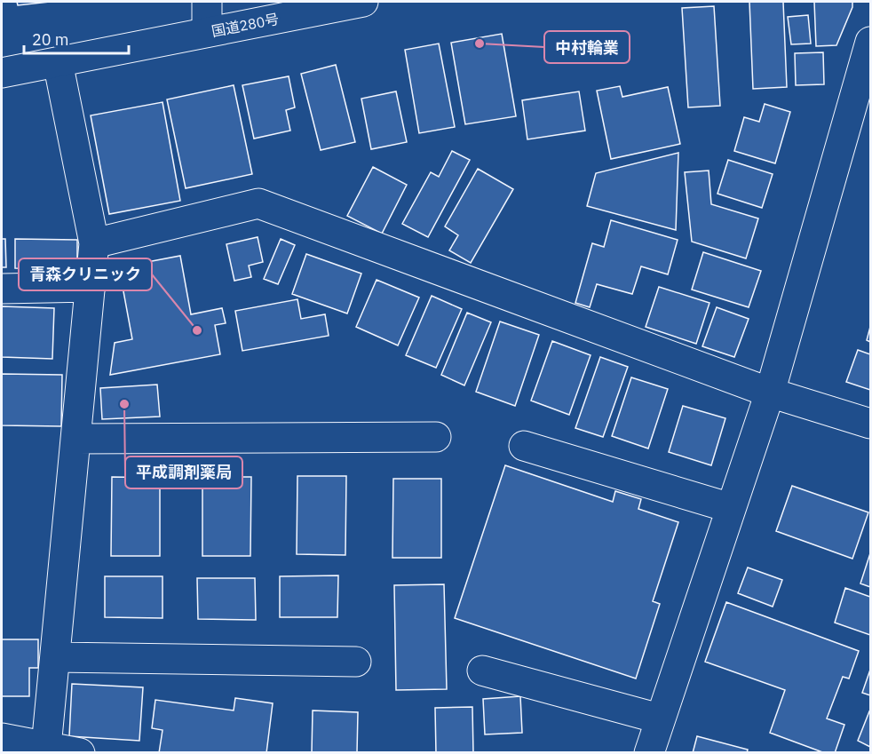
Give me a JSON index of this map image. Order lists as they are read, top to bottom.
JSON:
{
  "streets": {
    "main road": ["国道280号"]
  },
  "places": ["中村輪業", "青森クリニック", "平成調剤薬局"],
  "scale_bar": "20 m"
}
